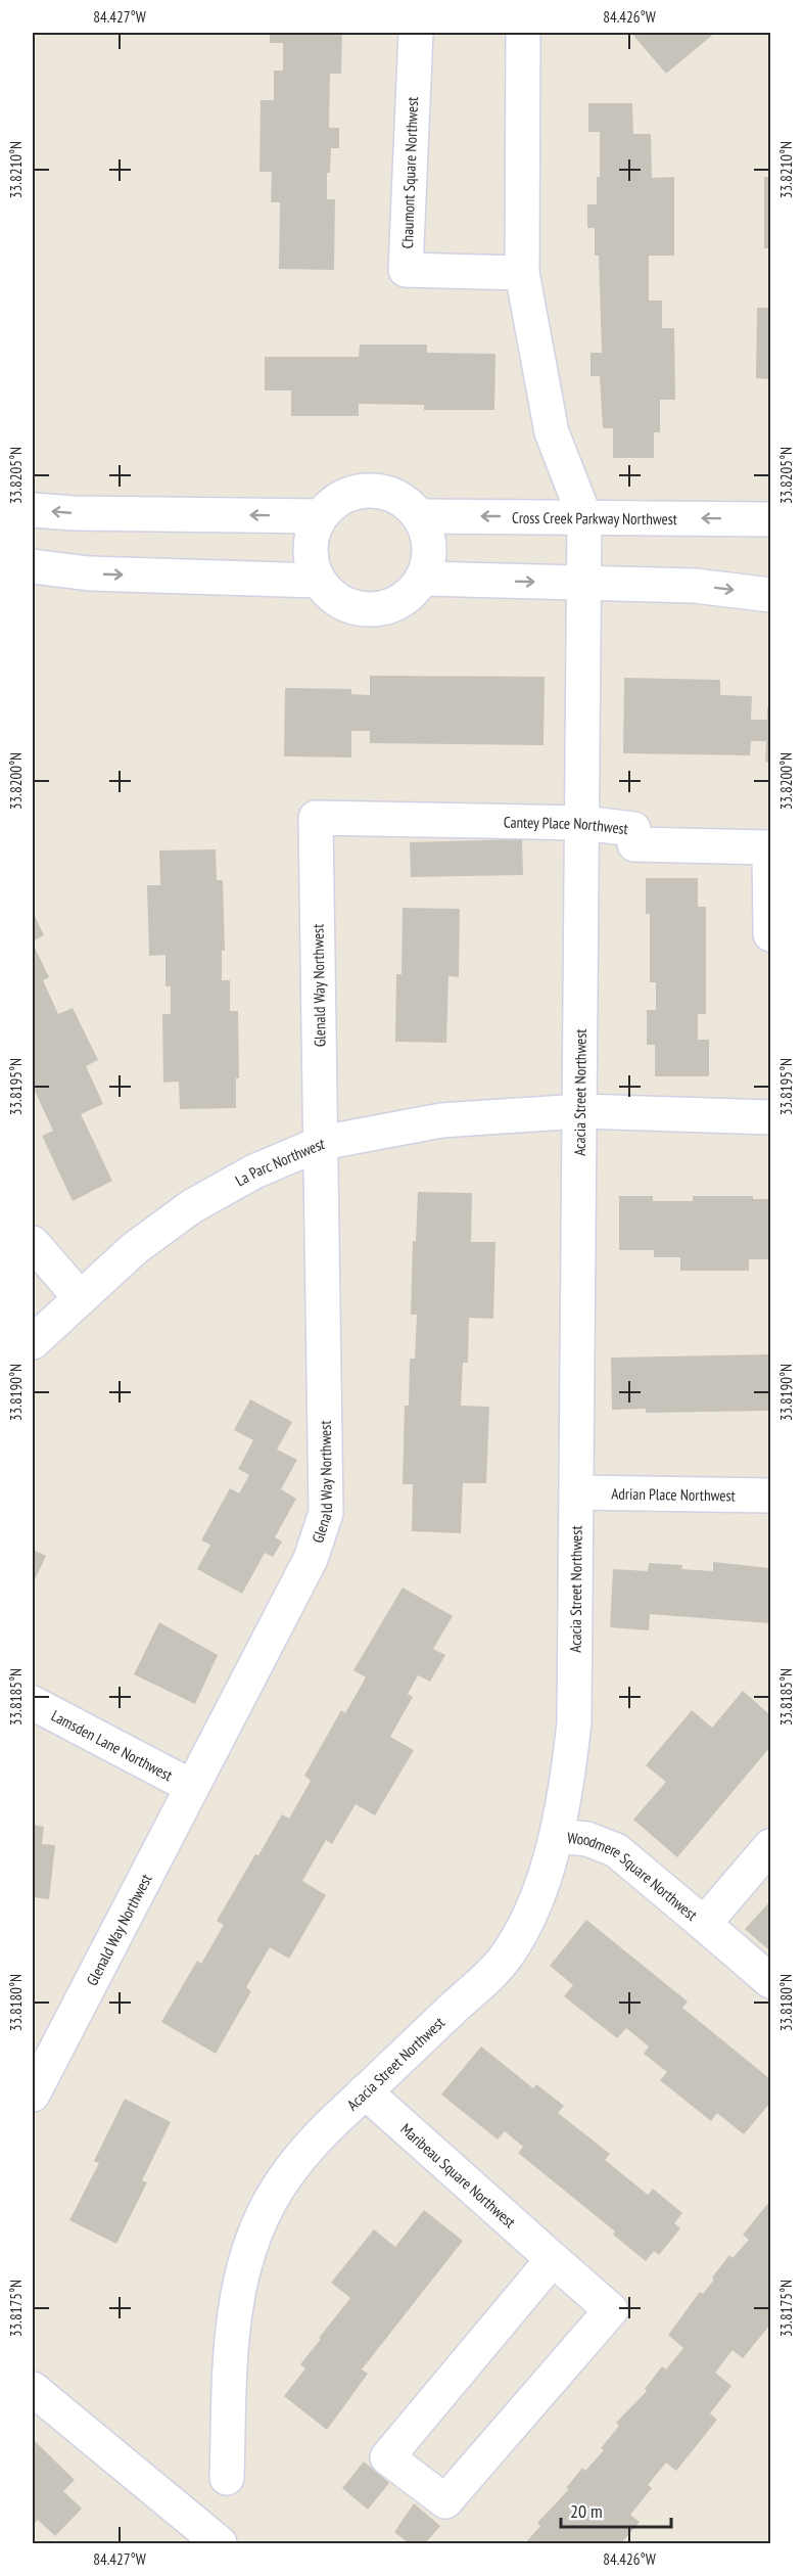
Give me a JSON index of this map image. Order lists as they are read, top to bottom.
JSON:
{
  "streets": {
    "street": [
      "Chaumont Square Northwest",
      "Cross Creek Parkway Northwest",
      "Cantey Place Northwest",
      "Glenald Way Northwest",
      "Acacia Street Northwest",
      "La Parc Northwest",
      "Adrian Place Northwest",
      "Lamsden Lane Northwest",
      "Woodmere Square Northwest",
      "Maribeau Square Northwest"
    ]
  },
  "crossings": [
    ["Cantey Place Northwest", "Glenald Way Northwest"],
    ["Cantey Place Northwest", "Acacia Street Northwest"],
    ["Glenald Way Northwest", "La Parc Northwest"],
    ["Glenald Way Northwest", "Lamsden Lane Northwest"],
    ["Acacia Street Northwest", "La Parc Northwest"],
    ["Acacia Street Northwest", "Adrian Place Northwest"],
    ["Acacia Street Northwest", "Woodmere Square Northwest"],
    ["Acacia Street Northwest", "Maribeau Square Northwest"]
  ],
  "scale_bar": "20 m",
  "coordinates": [
    "84.427°W",
    "84.426°W",
    "33.8210°N",
    "33.8205°N",
    "33.8200°N",
    "33.8195°N",
    "33.8190°N",
    "33.8185°N",
    "33.8180°N",
    "33.8175°N"
  ]
}
